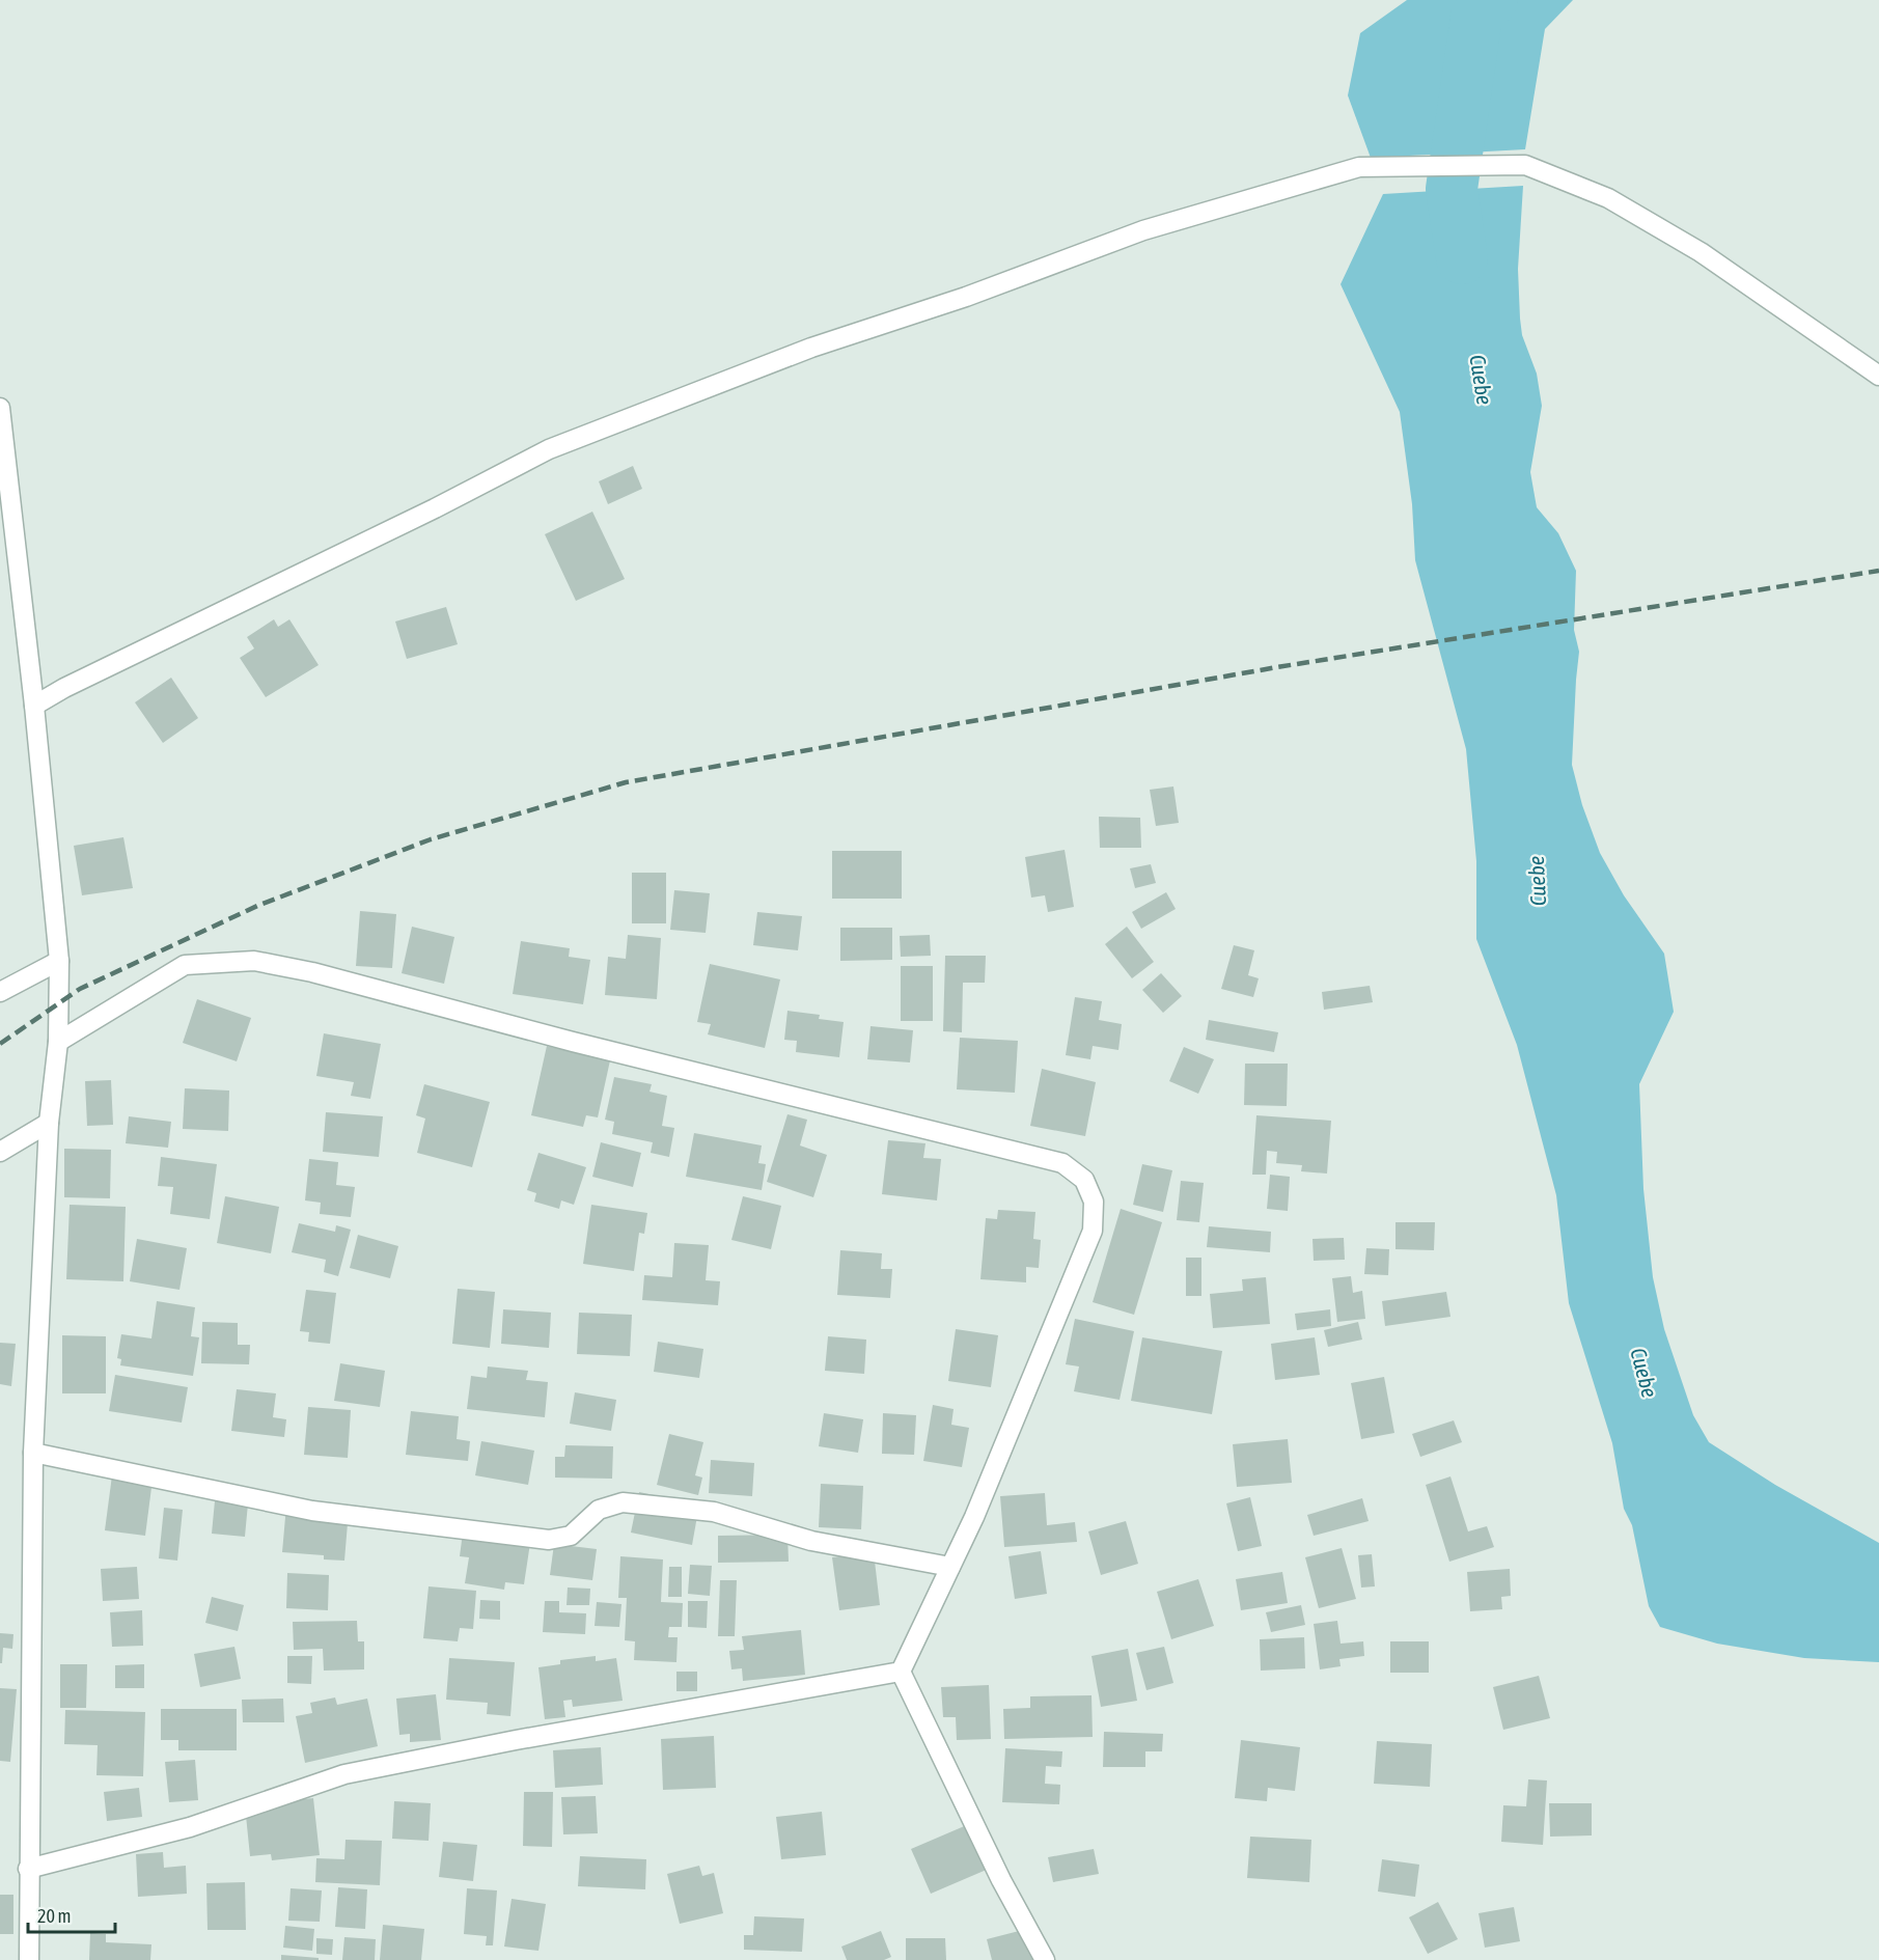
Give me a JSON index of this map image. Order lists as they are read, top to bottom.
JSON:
{
  "water": ["Cuebe"],
  "scale_bar": "20 m"
}
